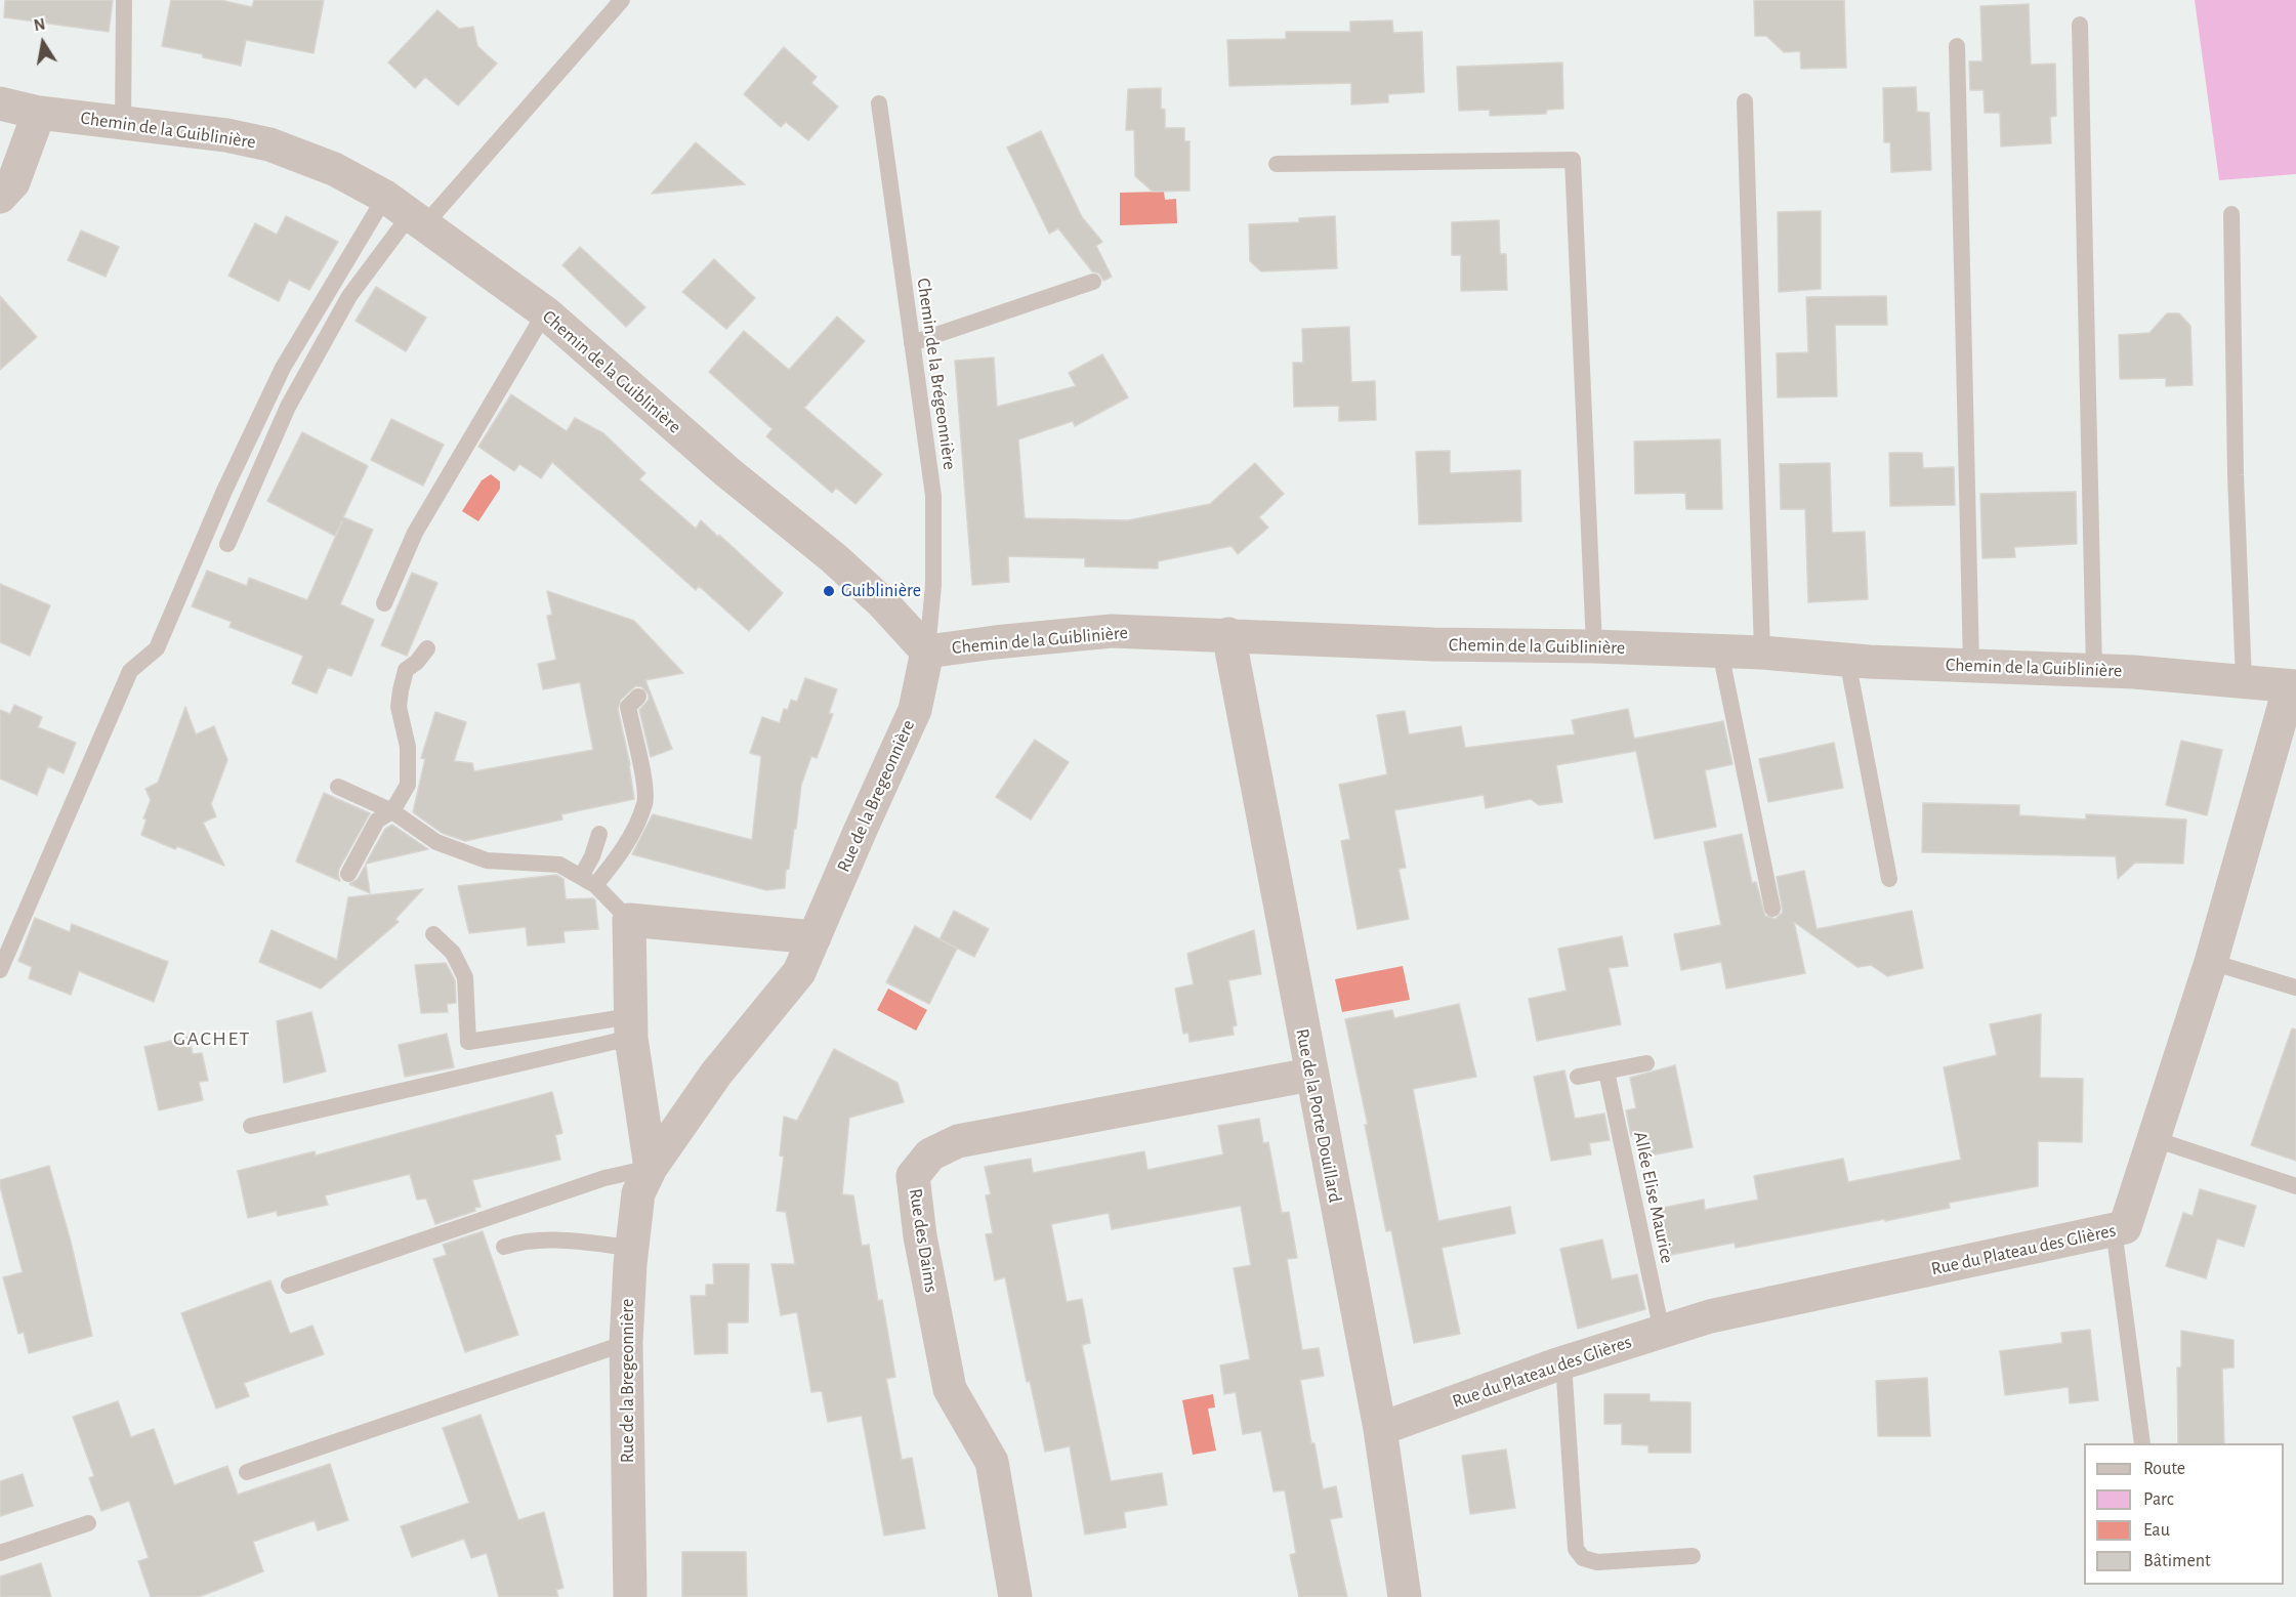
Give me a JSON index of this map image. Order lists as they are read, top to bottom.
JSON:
{
  "streets": {
    "street": [
      "Chemin de la Guiblinière",
      "Rue de la Bregeonnière",
      "Rue de la Porte Douillard",
      "Rue des Daims",
      "Rue du Plateau des Glières"
    ],
    "lane": ["Chemin de la Brégeonnière", "Allée Elise Maurice"]
  },
  "crossings": [
    ["Chemin de la Guiblinière", "Chemin de la Brégeonnière"],
    ["Chemin de la Guiblinière", "Rue de la Bregeonnière"],
    ["Chemin de la Guiblinière", "Rue de la Porte Douillard"],
    ["Chemin de la Guiblinière", "Rue du Plateau des Glières"],
    ["Chemin de la Brégeonnière", "Rue de la Bregeonnière"],
    ["Rue de la Porte Douillard", "Rue des Daims"],
    ["Rue de la Porte Douillard", "Rue du Plateau des Glières"],
    ["Allée Elise Maurice", "Rue du Plateau des Glières"]
  ],
  "districts": ["GACHET"],
  "places": ["Guiblinière"],
  "legend": [
    "Route",
    "Parc",
    "Eau",
    "Bâtiment"
  ],
  "north": "top"
}
